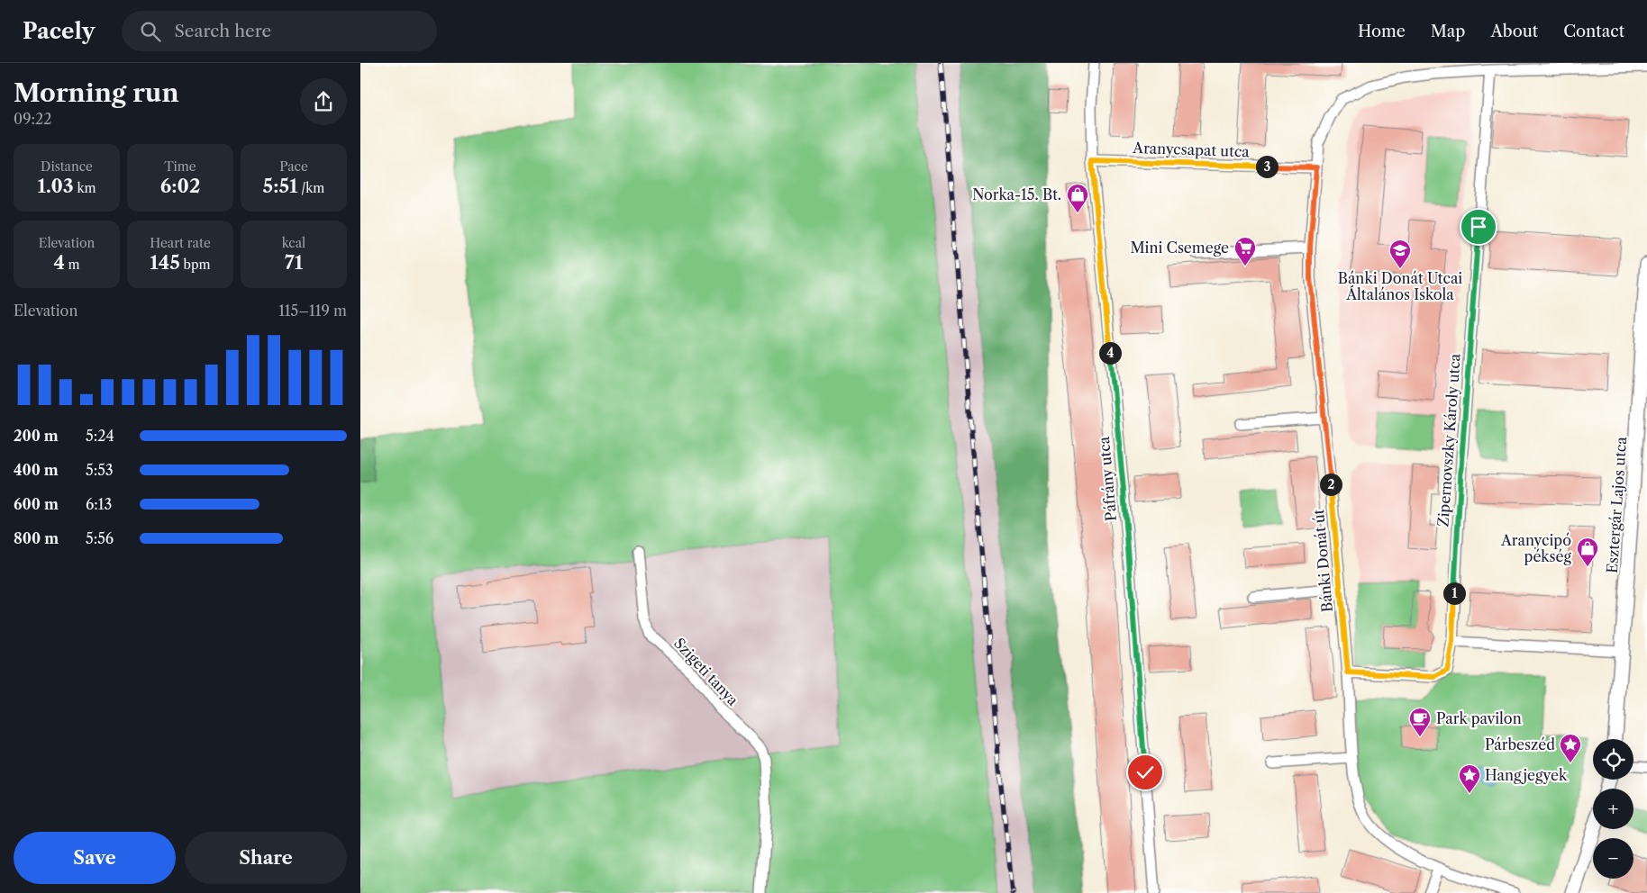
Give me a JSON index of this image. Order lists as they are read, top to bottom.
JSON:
{
  "streets": {
    "street": [
      "Aranycsapat utca",
      "Zipernovszky Károly utca",
      "Páfrány utca",
      "Esztergár Lajos utca",
      "Bánki Donát út",
      "Szigeti tanya"
    ]
  },
  "crossings": [
    ["Aranycsapat utca", "Páfrány utca"],
    ["Aranycsapat utca", "Bánki Donát út"],
    ["Zipernovszky Károly utca", "Bánki Donát út"]
  ],
  "places": {
    "shop": ["Norka-15. Bt.", "Aranycipó pékség"],
    "supermarket": ["Mini Csemege"],
    "school or university": ["Bánki Donát Utcai Általános Iskola"],
    "cafe": ["Park pavilon"],
    "place": ["Párbeszéd", "Hangjegyek"]
  },
  "page": {
    "header": "Pacely",
    "search": "Search here",
    "nav": [
      "Home",
      "Map",
      "About",
      "Contact"
    ],
    "heading": ["Morning run", "09:22"],
    "stats": [
      ["Distance", "1.03 km"],
      ["Time", "6:02"],
      ["Pace", "5:51 /km"],
      ["Elevation", "4 m"],
      ["Heart rate", "145 bpm"],
      ["kcal", "71"]
    ],
    "pins": [
      "3",
      "4",
      "2",
      "1"
    ],
    "chart": ["Elevation", "115–119 m"],
    "list": [
      {
        "name": "200 m",
        "note": "5:24"
      },
      {
        "name": "400 m",
        "note": "5:53"
      },
      {
        "name": "600 m",
        "note": "6:13"
      },
      {
        "name": "800 m",
        "note": "5:56"
      }
    ],
    "map_buttons": ["+", "−"],
    "buttons": ["Save", "Share"]
  }
}
